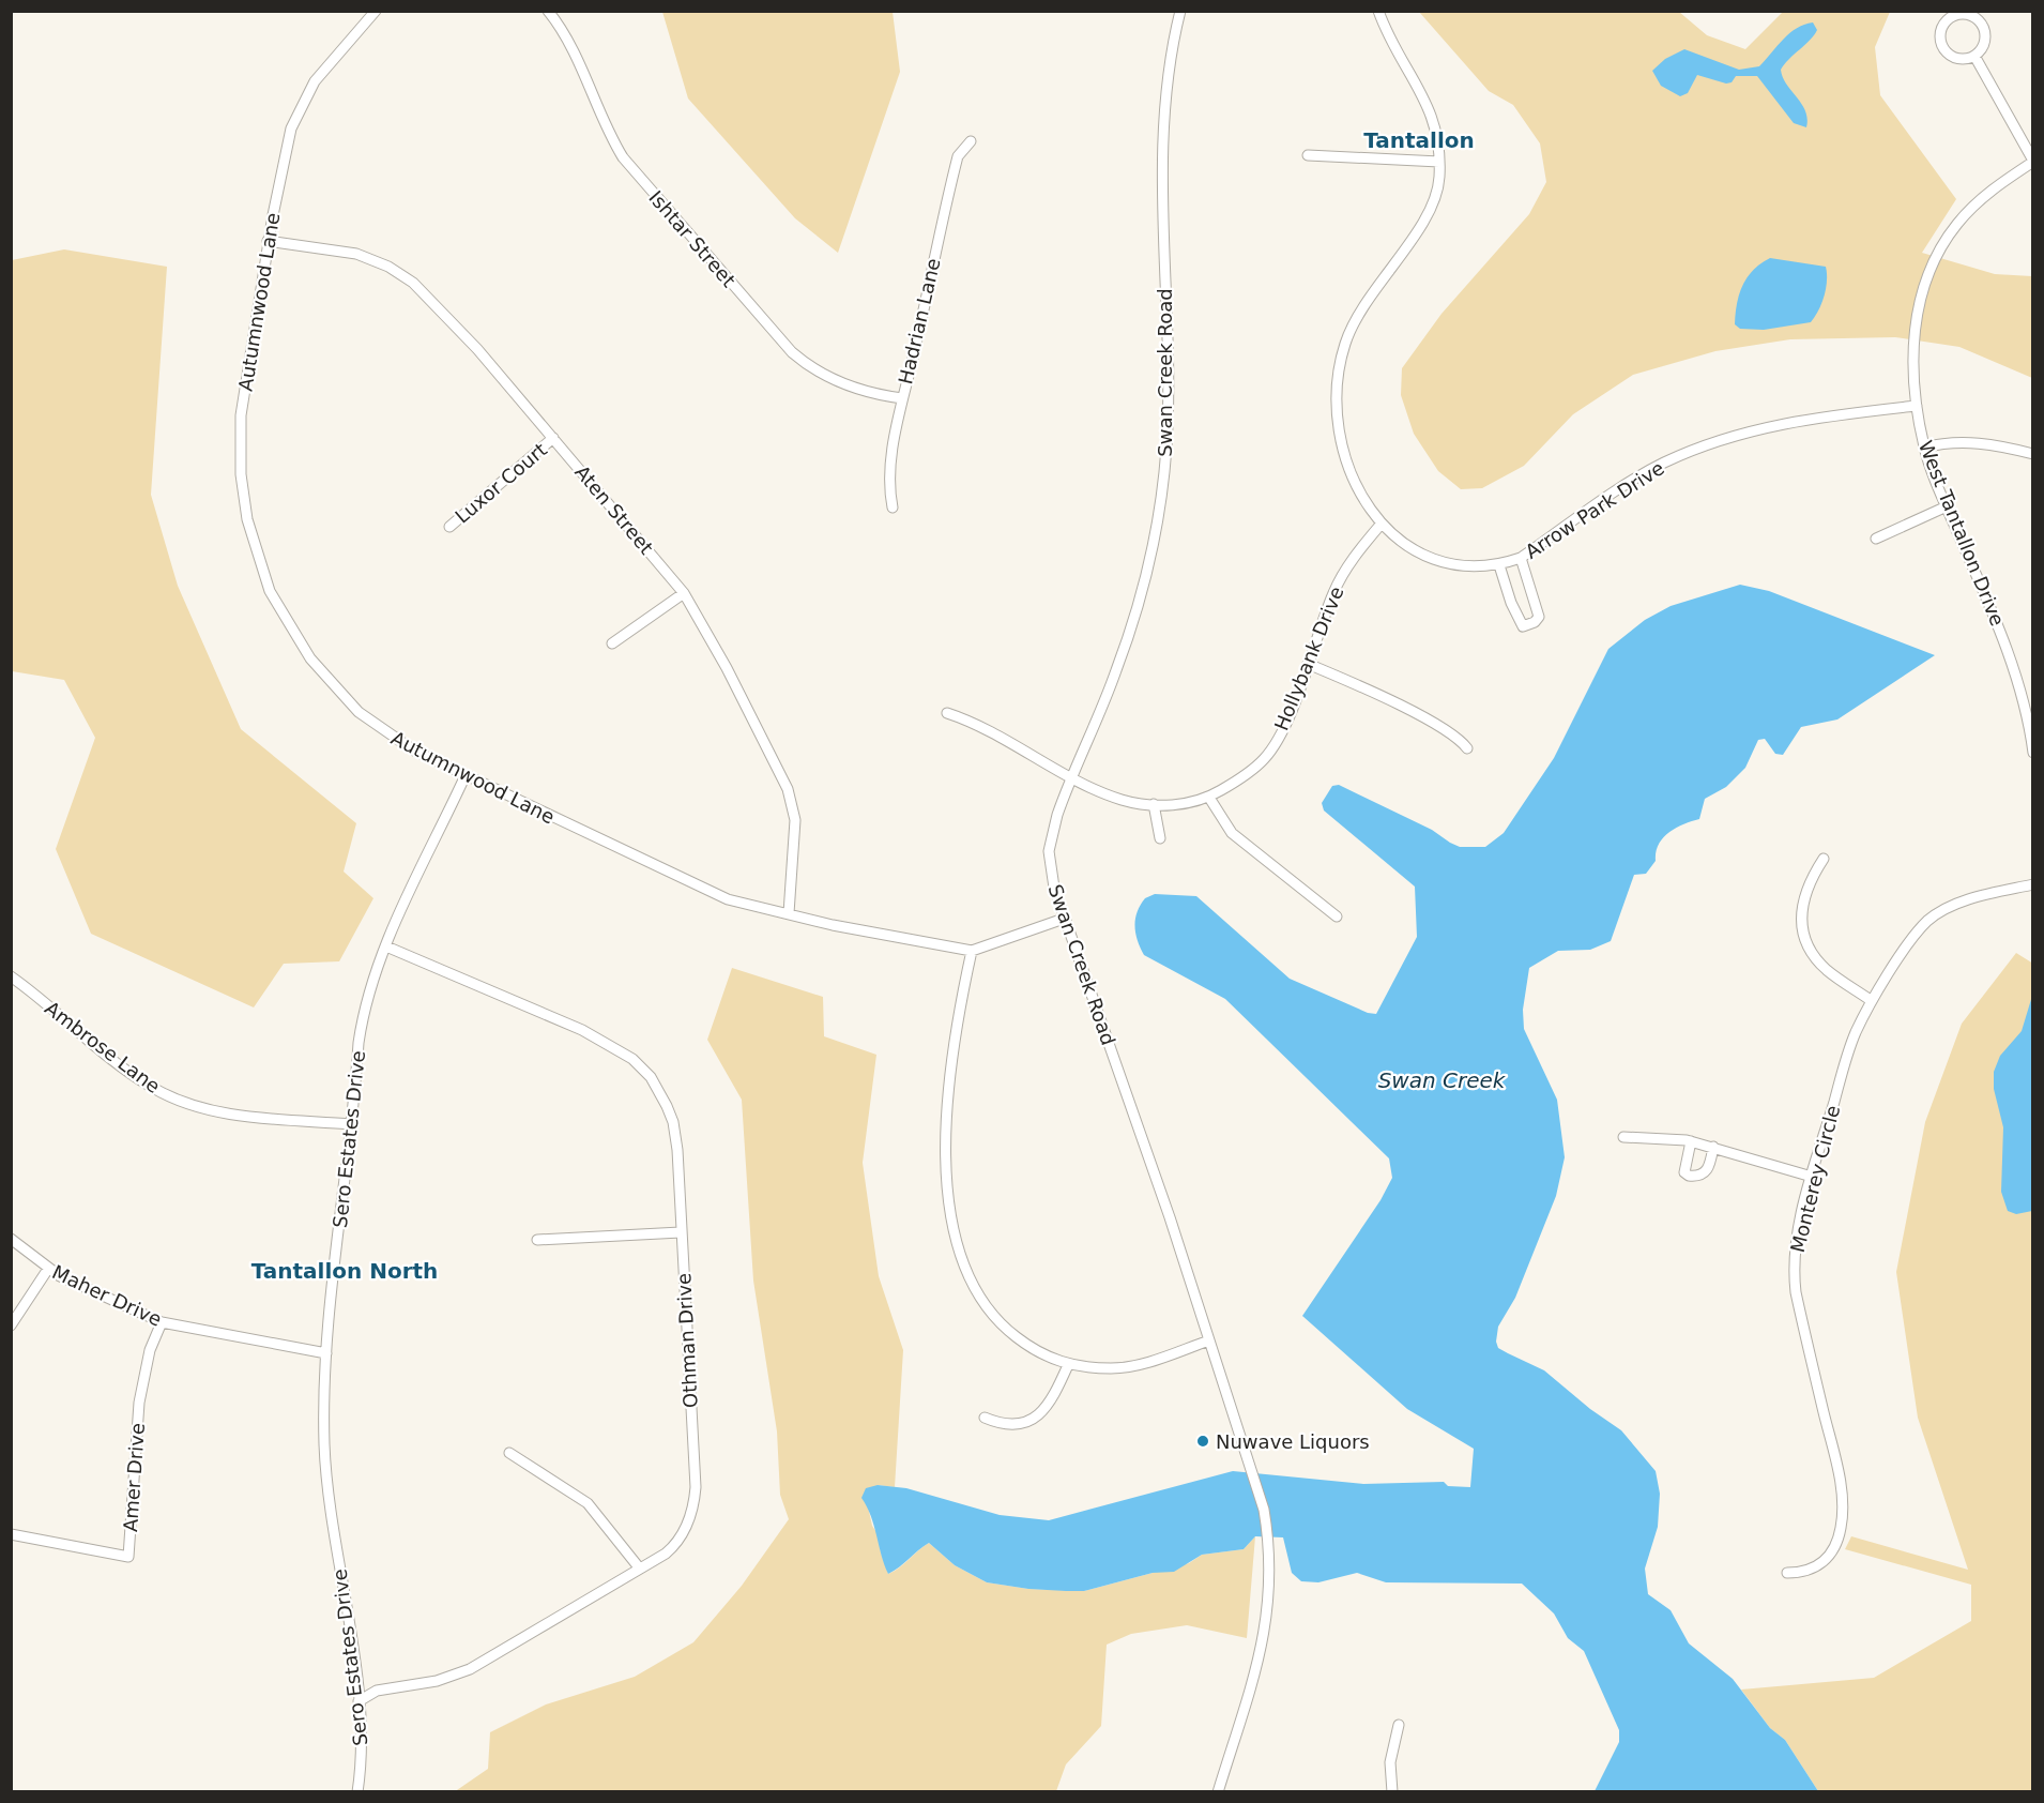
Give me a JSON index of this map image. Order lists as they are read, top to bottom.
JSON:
{
  "streets": {
    "street": [
      "Ishtar Street",
      "Autumnwood Lane",
      "Hadrian Lane",
      "Swan Creek Road",
      "Luxor Court",
      "Aten Street",
      "Arrow Park Drive",
      "West Tantallon Drive",
      "Hollybank Drive",
      "Ambrose Lane",
      "Sero Estates Drive",
      "Monterey Circle",
      "Maher Drive",
      "Othman Drive",
      "Amer Drive"
    ]
  },
  "crossings": [
    ["Ishtar Street", "Hadrian Lane"],
    ["Autumnwood Lane", "Swan Creek Road"],
    ["Autumnwood Lane", "Aten Street"],
    ["Autumnwood Lane", "Sero Estates Drive"],
    ["Swan Creek Road", "Hollybank Drive"],
    ["Luxor Court", "Aten Street"],
    ["Arrow Park Drive", "West Tantallon Drive"],
    ["Arrow Park Drive", "Hollybank Drive"],
    ["Ambrose Lane", "Sero Estates Drive"],
    ["Sero Estates Drive", "Maher Drive"],
    ["Sero Estates Drive", "Othman Drive"],
    ["Maher Drive", "Amer Drive"]
  ],
  "districts": ["Tantallon", "Tantallon North"],
  "water": ["Swan Creek"],
  "places": ["Nuwave Liquors"]
}
